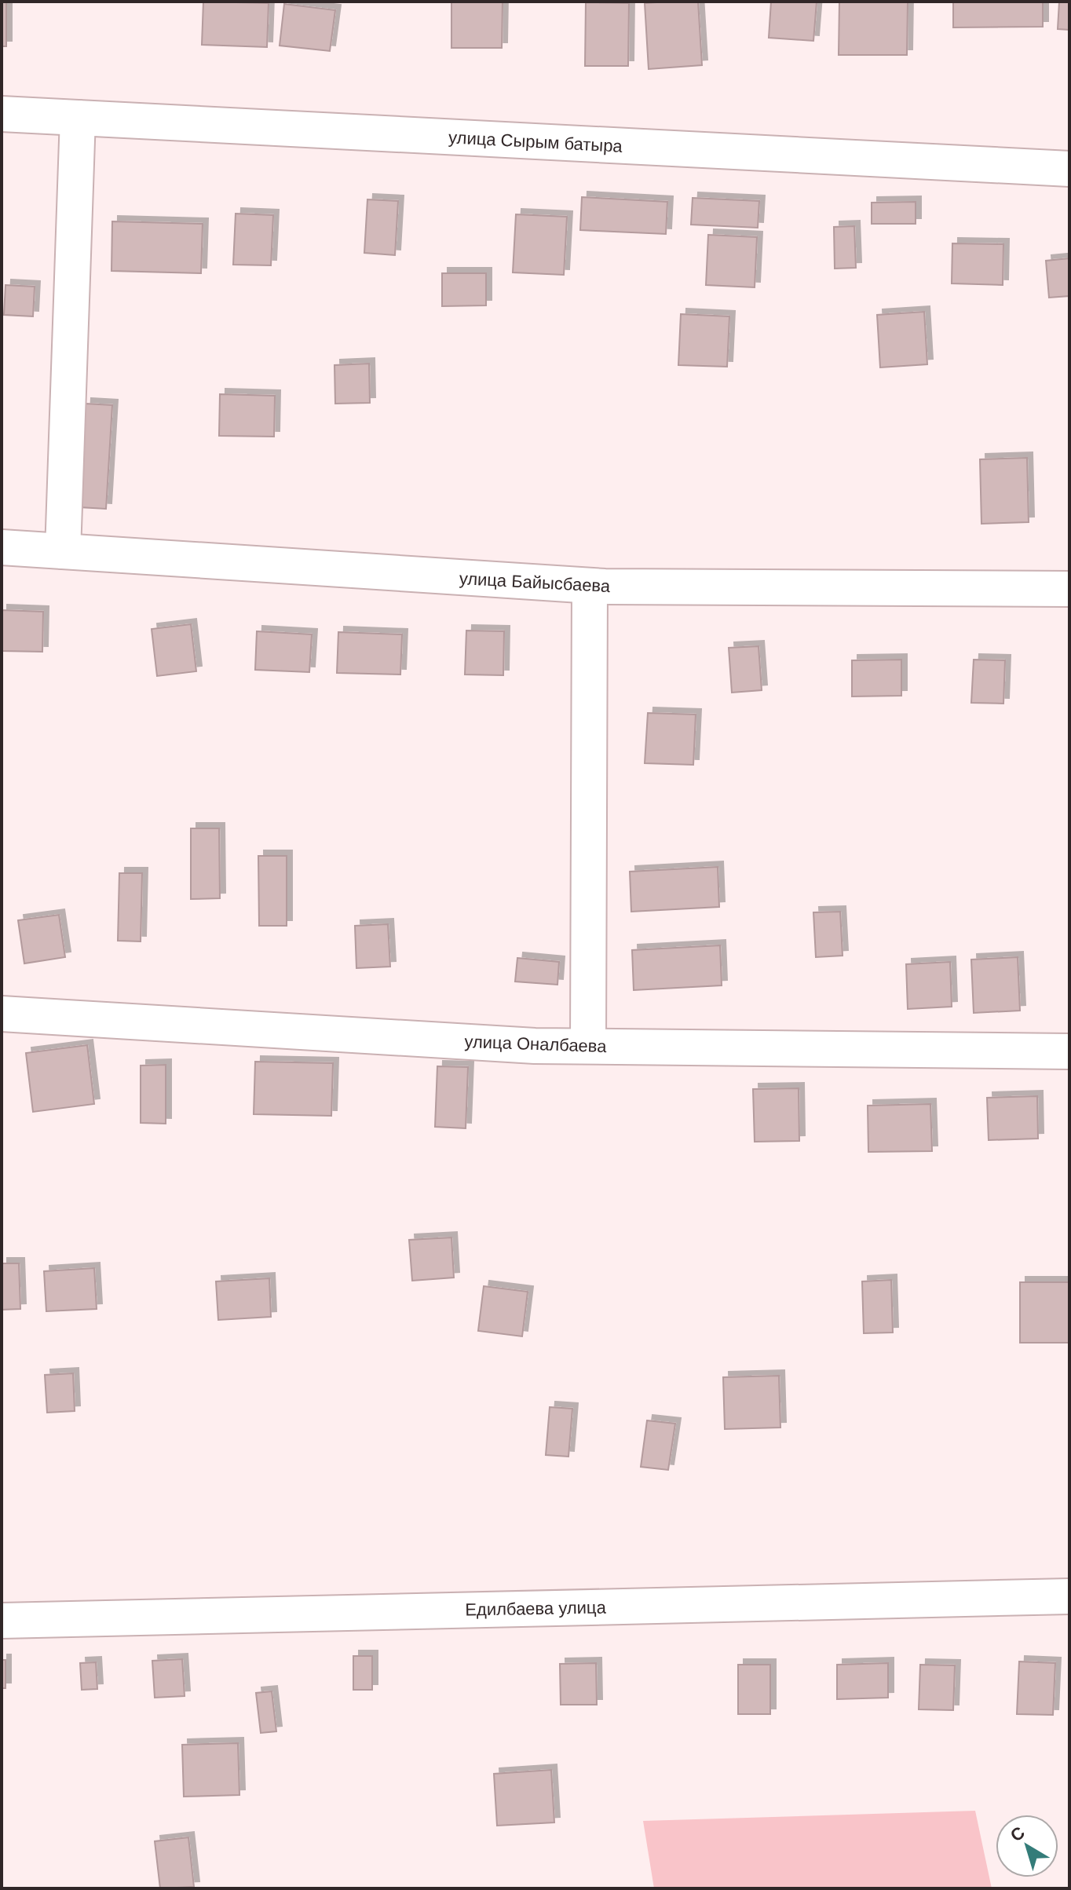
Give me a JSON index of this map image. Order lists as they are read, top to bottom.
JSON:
{
  "streets": {
    "street": [
      "улица Сырым батыра",
      "улица Байысбаева",
      "улица Оналбаева",
      "Едилбаева улица"
    ]
  },
  "north": "top left"
}
